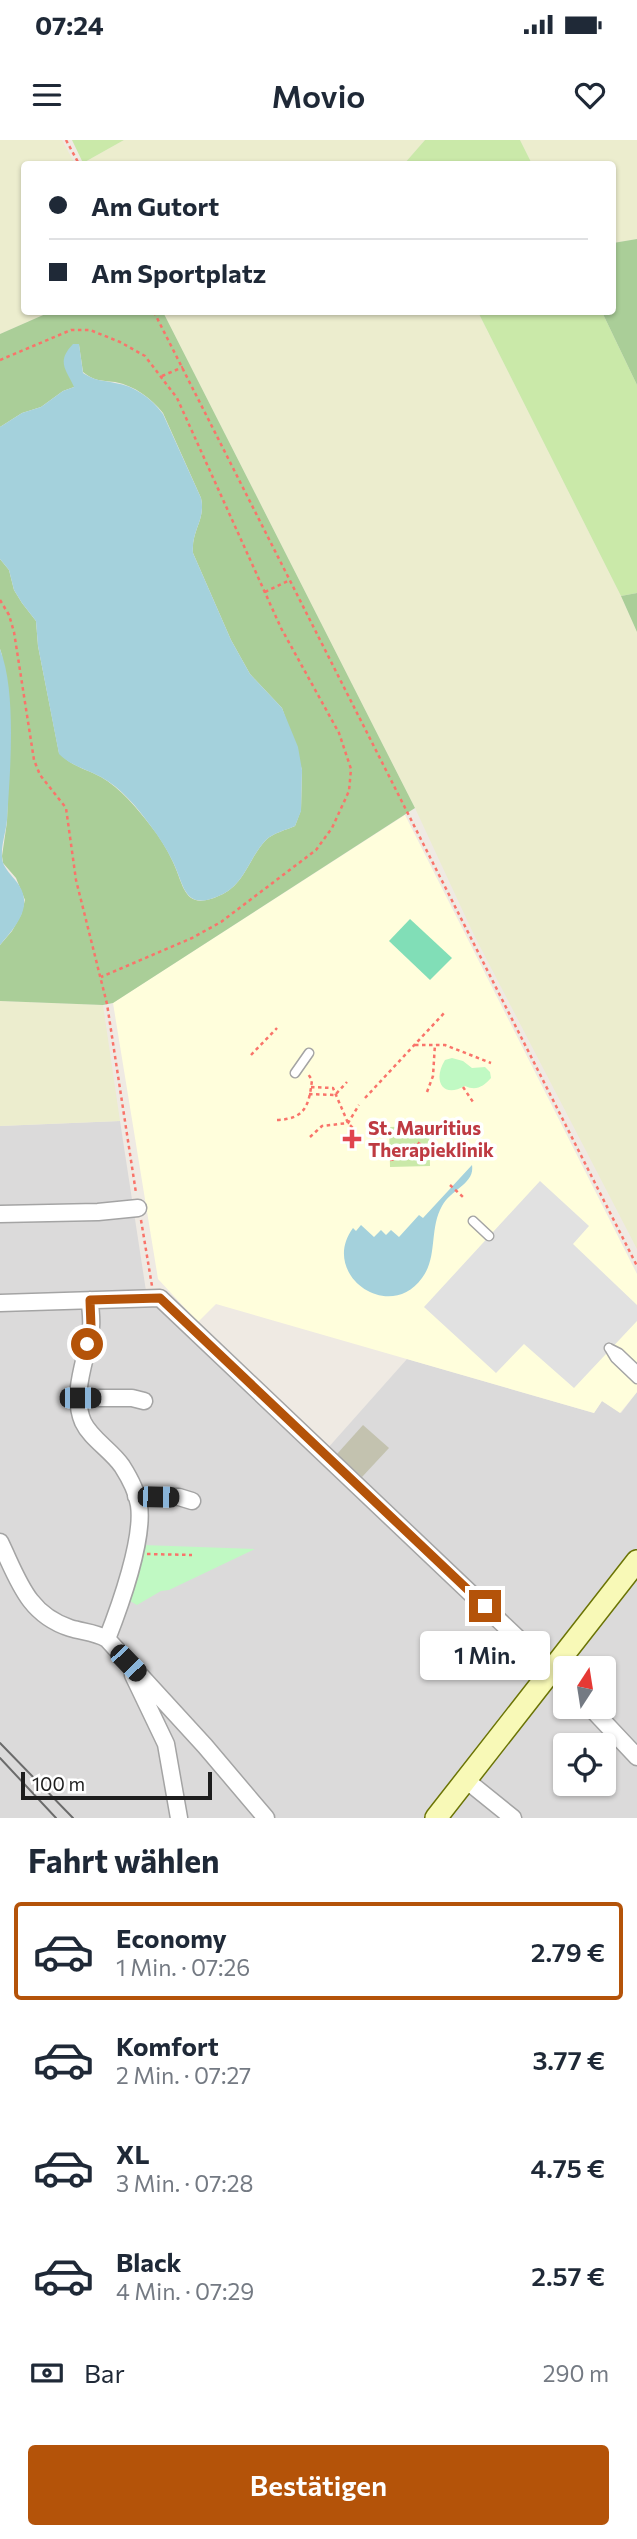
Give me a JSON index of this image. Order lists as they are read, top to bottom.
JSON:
{
  "places": {
    "health": ["St. Mauritius Therapieklinik"]
  },
  "scale_bar": "100 m",
  "north": "top",
  "page": {
    "status": "07:24",
    "header": "Movio",
    "banner": ["Am Gutort", "Am Sportplatz"],
    "bubble": "1 Min.",
    "scale": "100 m",
    "heading": "Fahrt wählen",
    "list": [
      {
        "name": "Economy",
        "note": "1 Min. · 07:26",
        "value": "2.79 €"
      },
      {
        "name": "Komfort",
        "note": "2 Min. · 07:27",
        "value": "3.77 €"
      },
      {
        "name": "XL",
        "note": "3 Min. · 07:28",
        "value": "4.75 €"
      },
      {
        "name": "Black",
        "note": "4 Min. · 07:29",
        "value": "2.57 €"
      }
    ],
    "pay": ["Bar", "290 m"],
    "buttons": "Bestätigen"
  }
}
